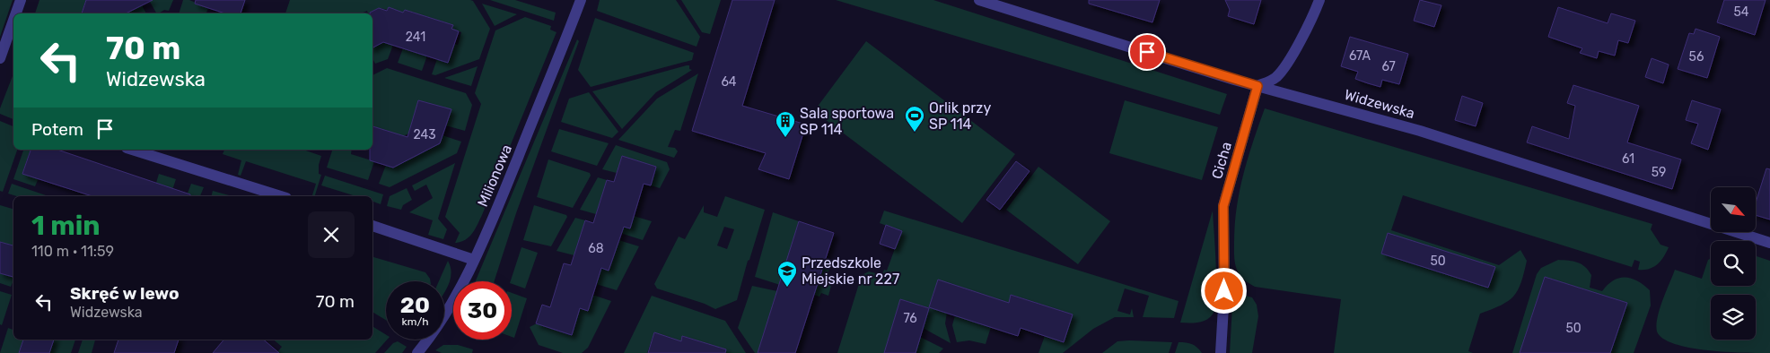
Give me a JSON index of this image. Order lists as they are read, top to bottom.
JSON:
{
  "streets": {
    "street": ["Widzewska", "Cicha", "Milionowa"]
  },
  "crossings": [
    ["Widzewska", "Cicha"]
  ],
  "places": {
    "sports": ["Orlik przy SP 114"],
    "building": ["Sala sportowa SP 114"],
    "school or university": ["Przedszkole Miejskie nr 227"]
  },
  "house_numbers": [
    "54",
    "241",
    "67A",
    "56",
    "67",
    "64",
    "243",
    "61",
    "59",
    "68",
    "50",
    "76",
    "50"
  ],
  "north": "bottom right",
  "page": {
    "turn": ["70 m", "Widzewska"],
    "then": "Potem",
    "heading": ["1 min", "110 m · 11:59"],
    "list": [
      {
        "name": "Skręć w lewo",
        "note": "Widzewska",
        "value": "70 m"
      }
    ],
    "speed": "20 km/h",
    "limit": "30"
  }
}
